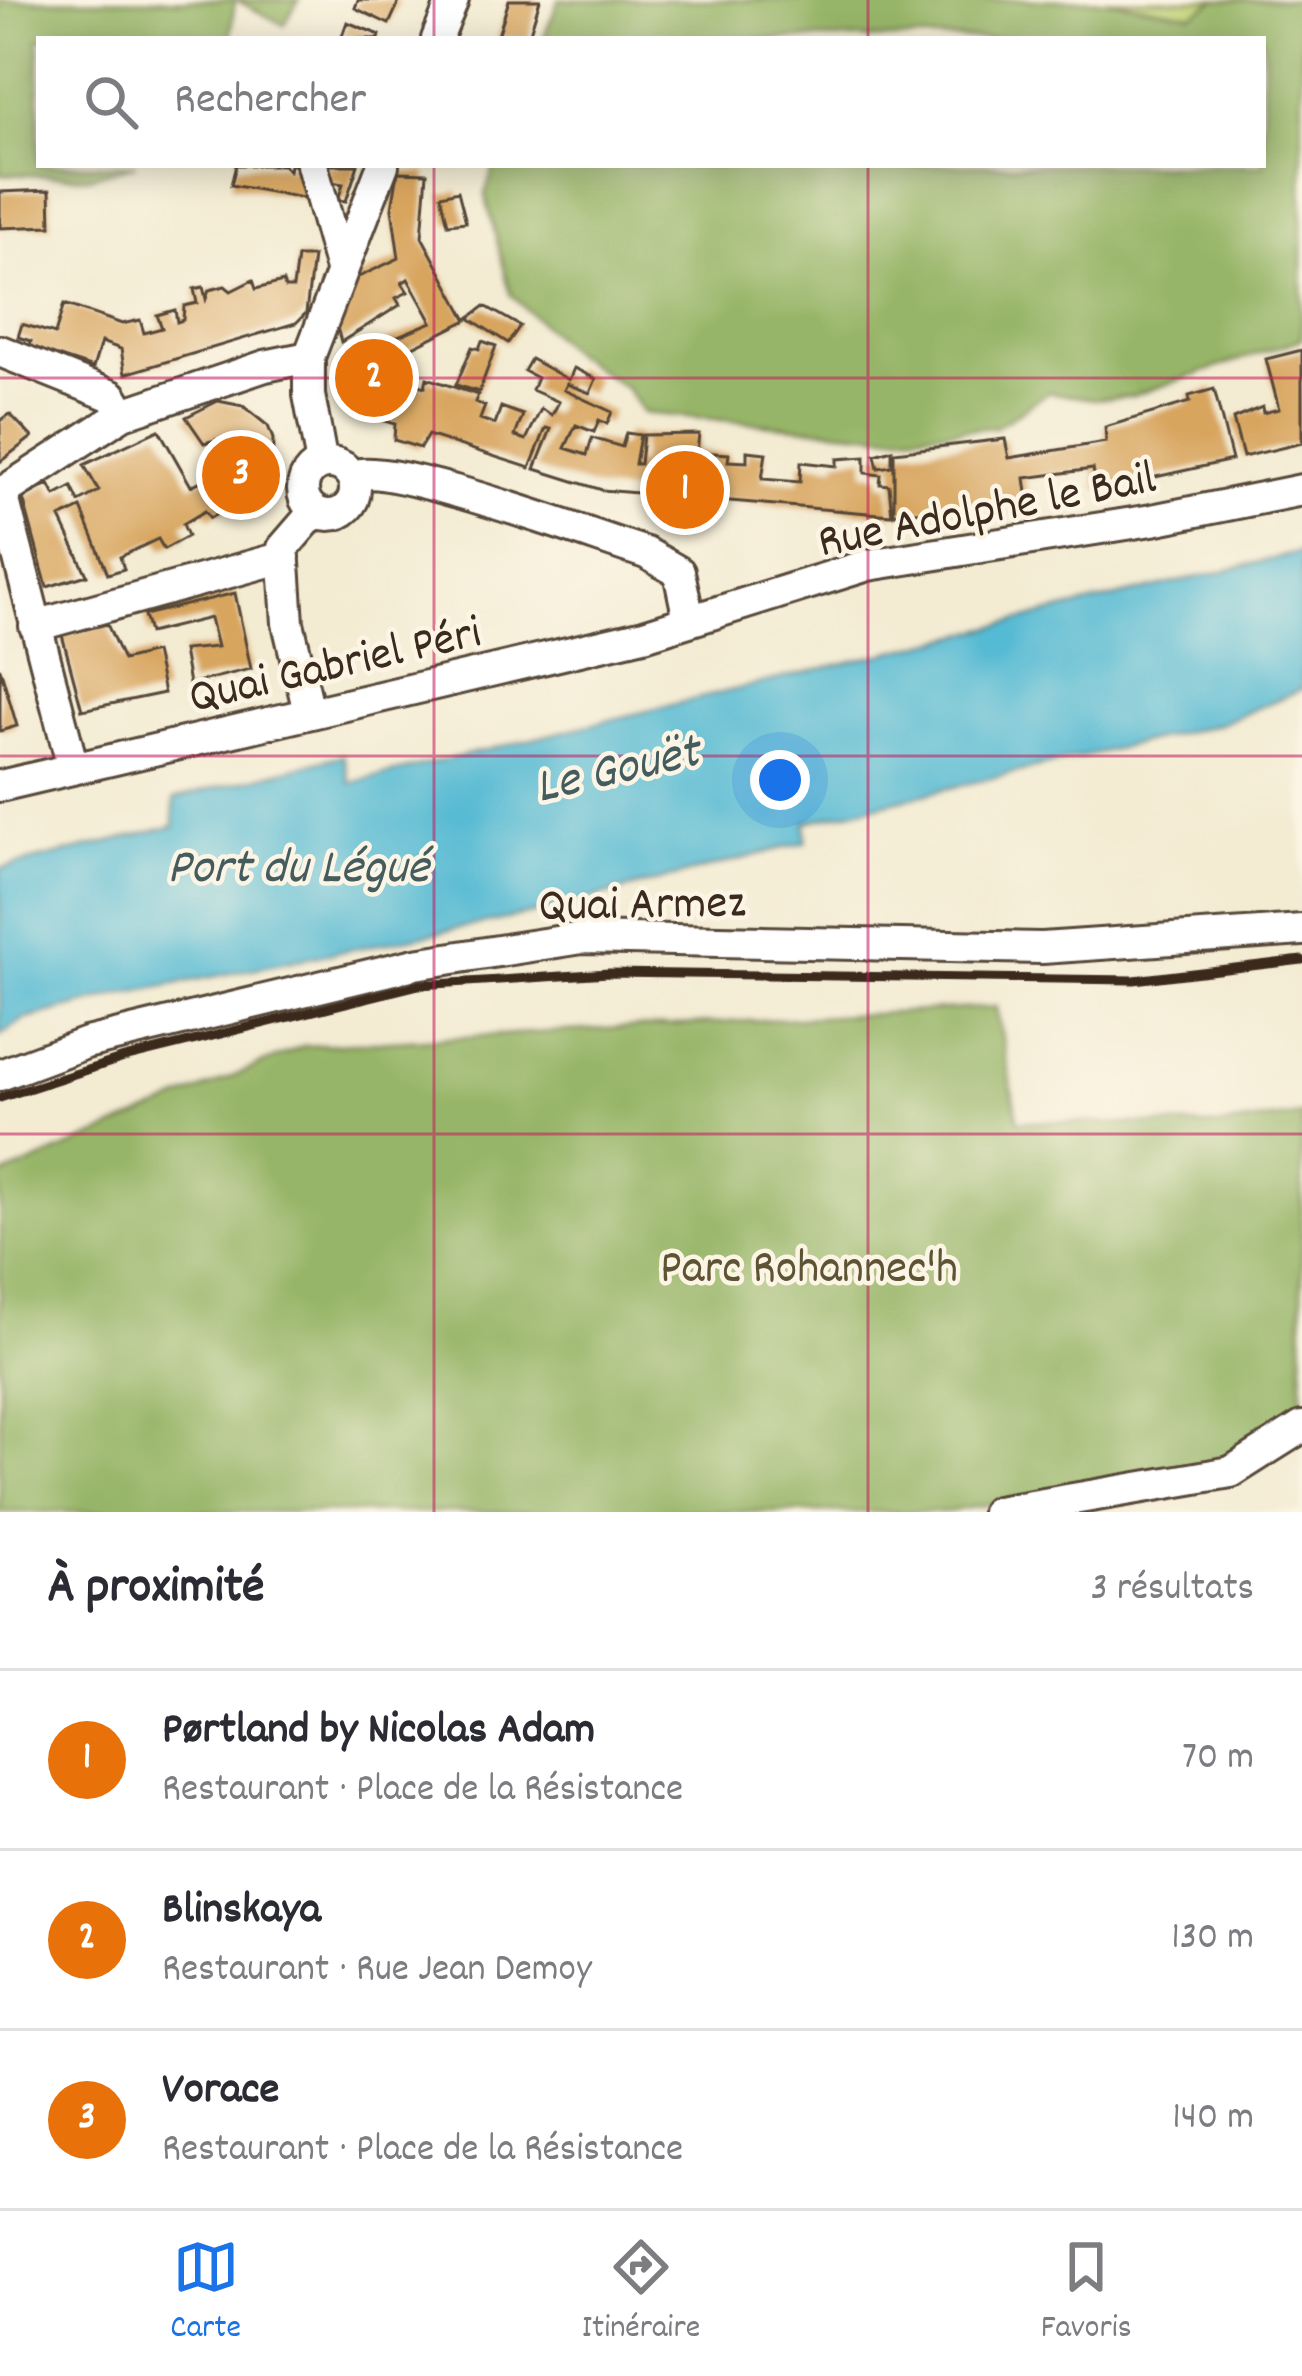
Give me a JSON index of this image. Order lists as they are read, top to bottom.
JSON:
{
  "streets": {
    "street": ["Rue Adolphe le Bail", "Quai Gabriel Péri", "Quai Armez"]
  },
  "crossings": [
    ["Rue Adolphe le Bail", "Quai Gabriel Péri"]
  ],
  "water": ["Le Gouët", "Port du Légué"],
  "parks": ["Parc Rohannec'h"],
  "page": {
    "search": "Rechercher",
    "pins": ["2", "3", "1"],
    "heading": ["À proximité", "3 résultats"],
    "list": [
      {
        "mark": "1",
        "name": "Pørtland by Nicolas Adam",
        "note": "Restaurant · Place de la Résistance",
        "value": "70 m"
      },
      {
        "mark": "2",
        "name": "Blinskaya",
        "note": "Restaurant · Rue Jean Demoy",
        "value": "130 m"
      },
      {
        "mark": "3",
        "name": "Vorace",
        "note": "Restaurant · Place de la Résistance",
        "value": "140 m"
      }
    ],
    "nav": ["Carte", "Itinéraire", "Favoris"]
  }
}
